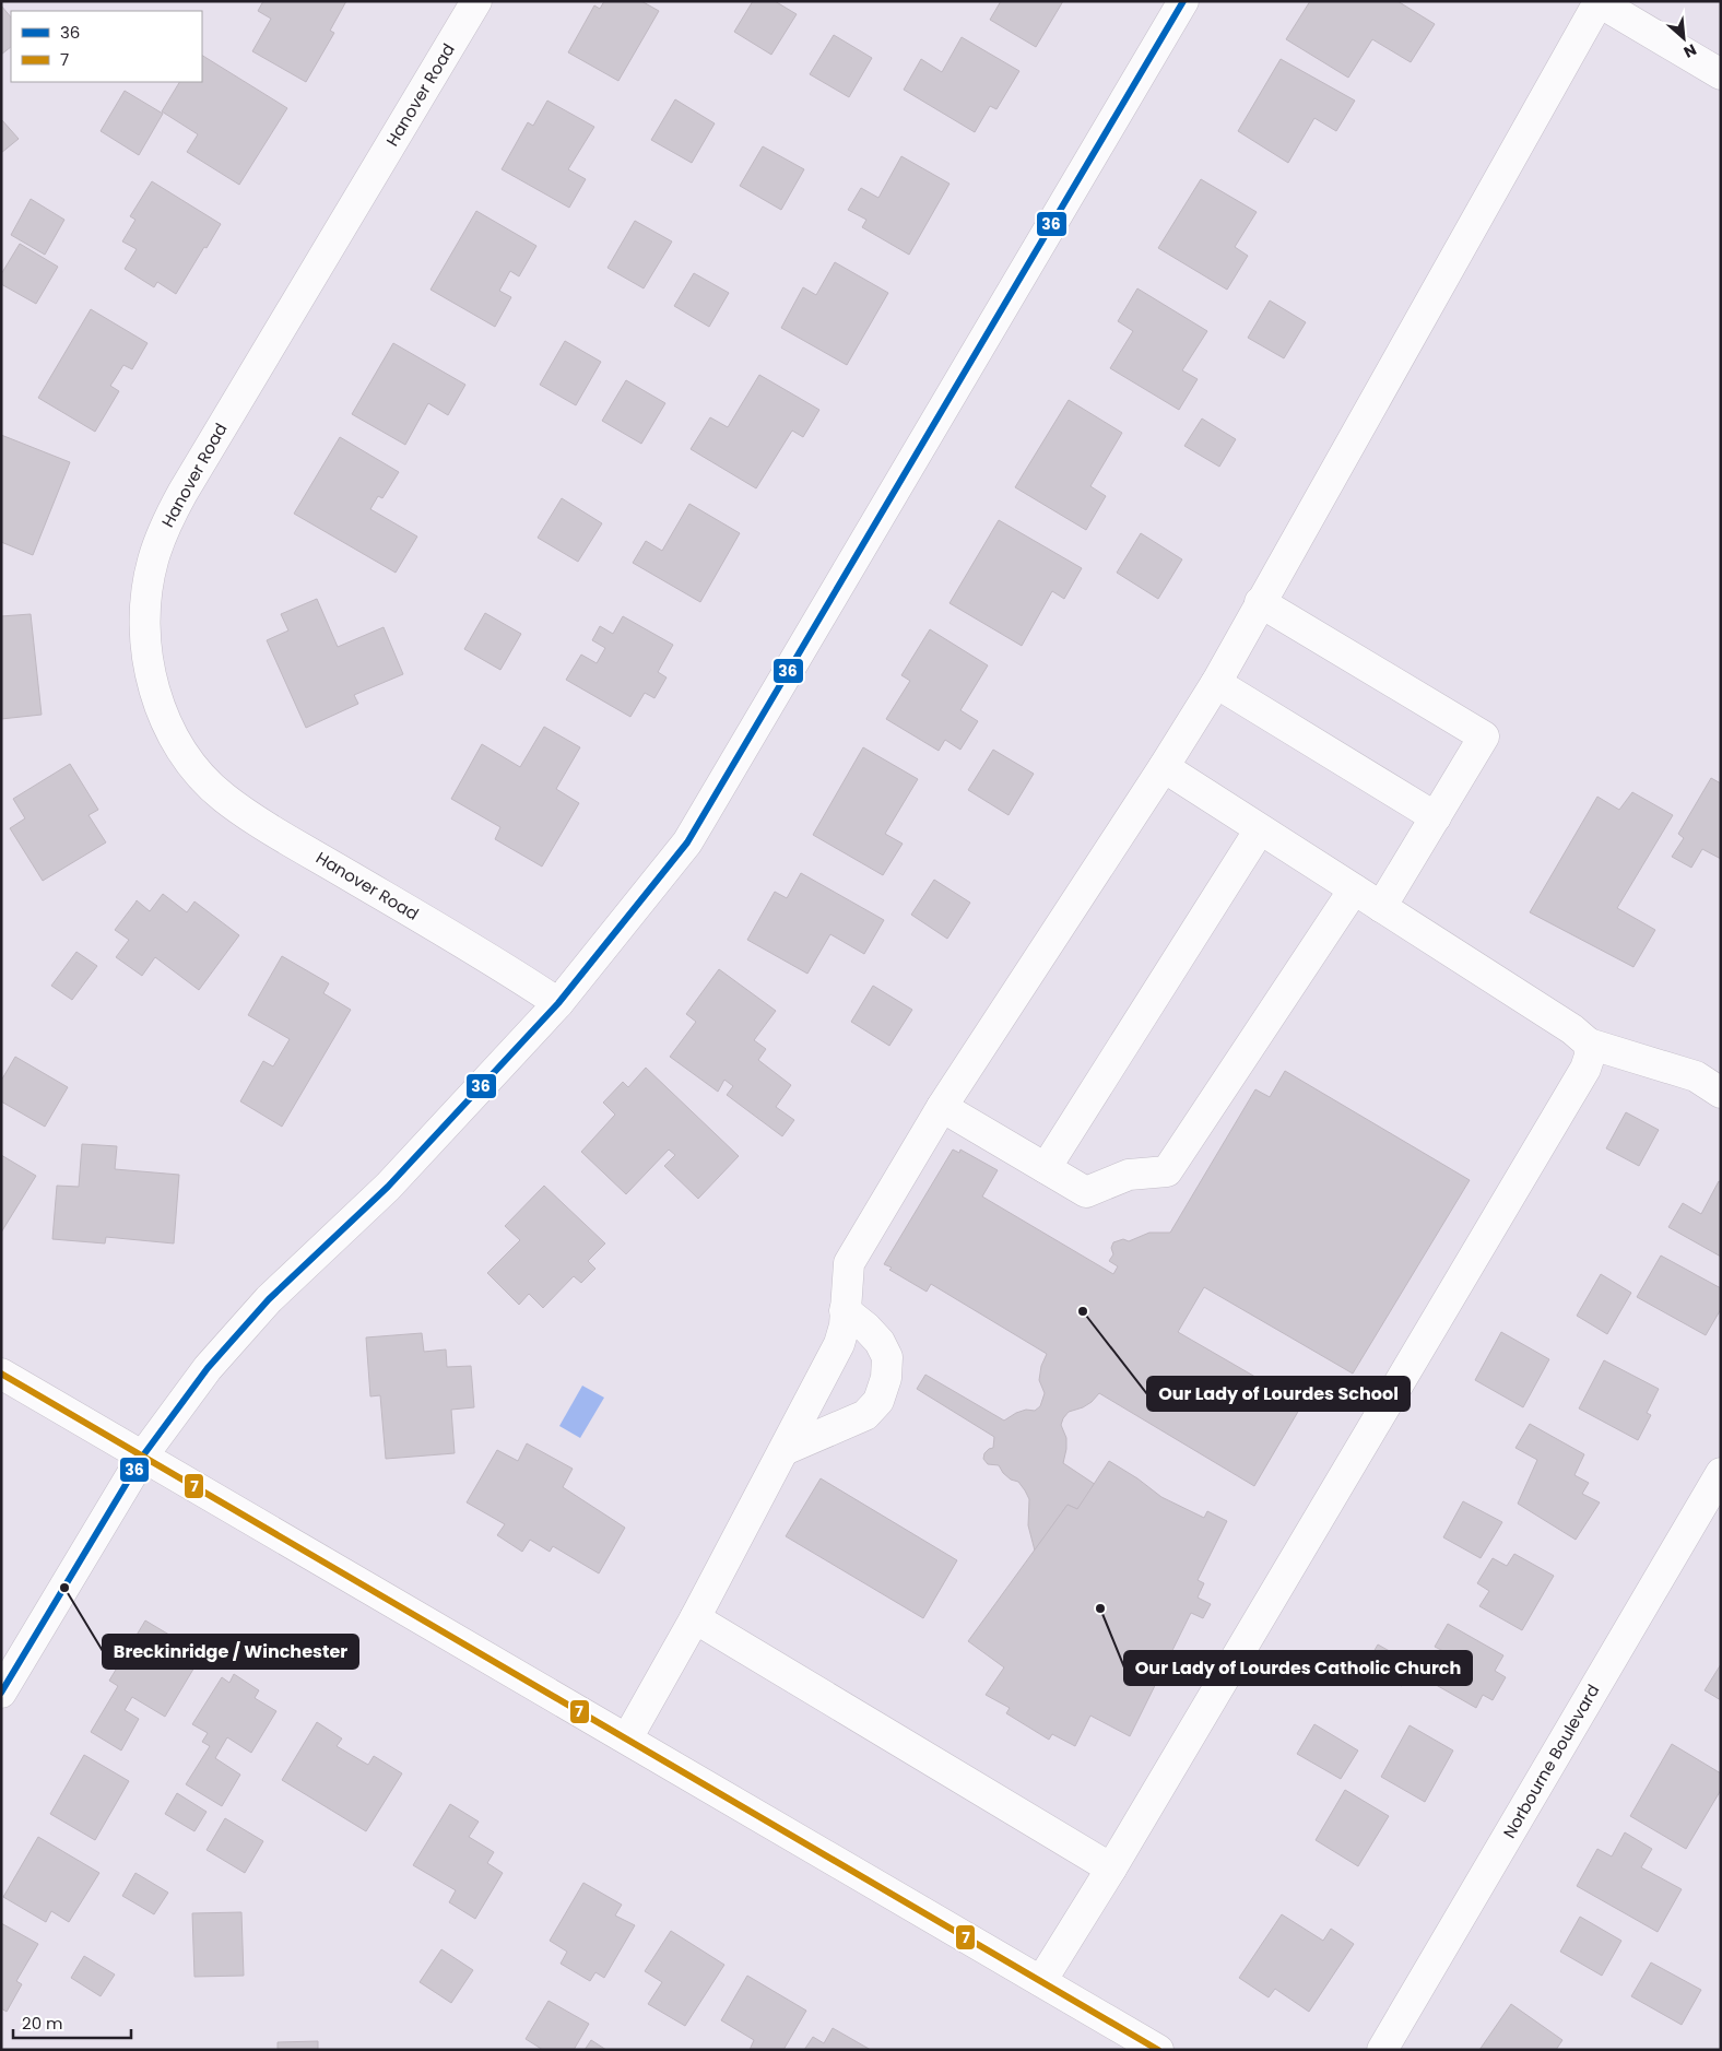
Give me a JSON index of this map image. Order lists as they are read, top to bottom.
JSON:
{
  "streets": {
    "street": ["Hanover Road", "Norbourne Boulevard"]
  },
  "places": ["Our Lady of Lourdes School", "Breckinridge / Winchester", "Our Lady of Lourdes Catholic Church"],
  "lines": ["transit line 36", "transit line 7"],
  "legend": ["36", "7"],
  "scale_bar": "20 m",
  "north": "bottom right"
}
